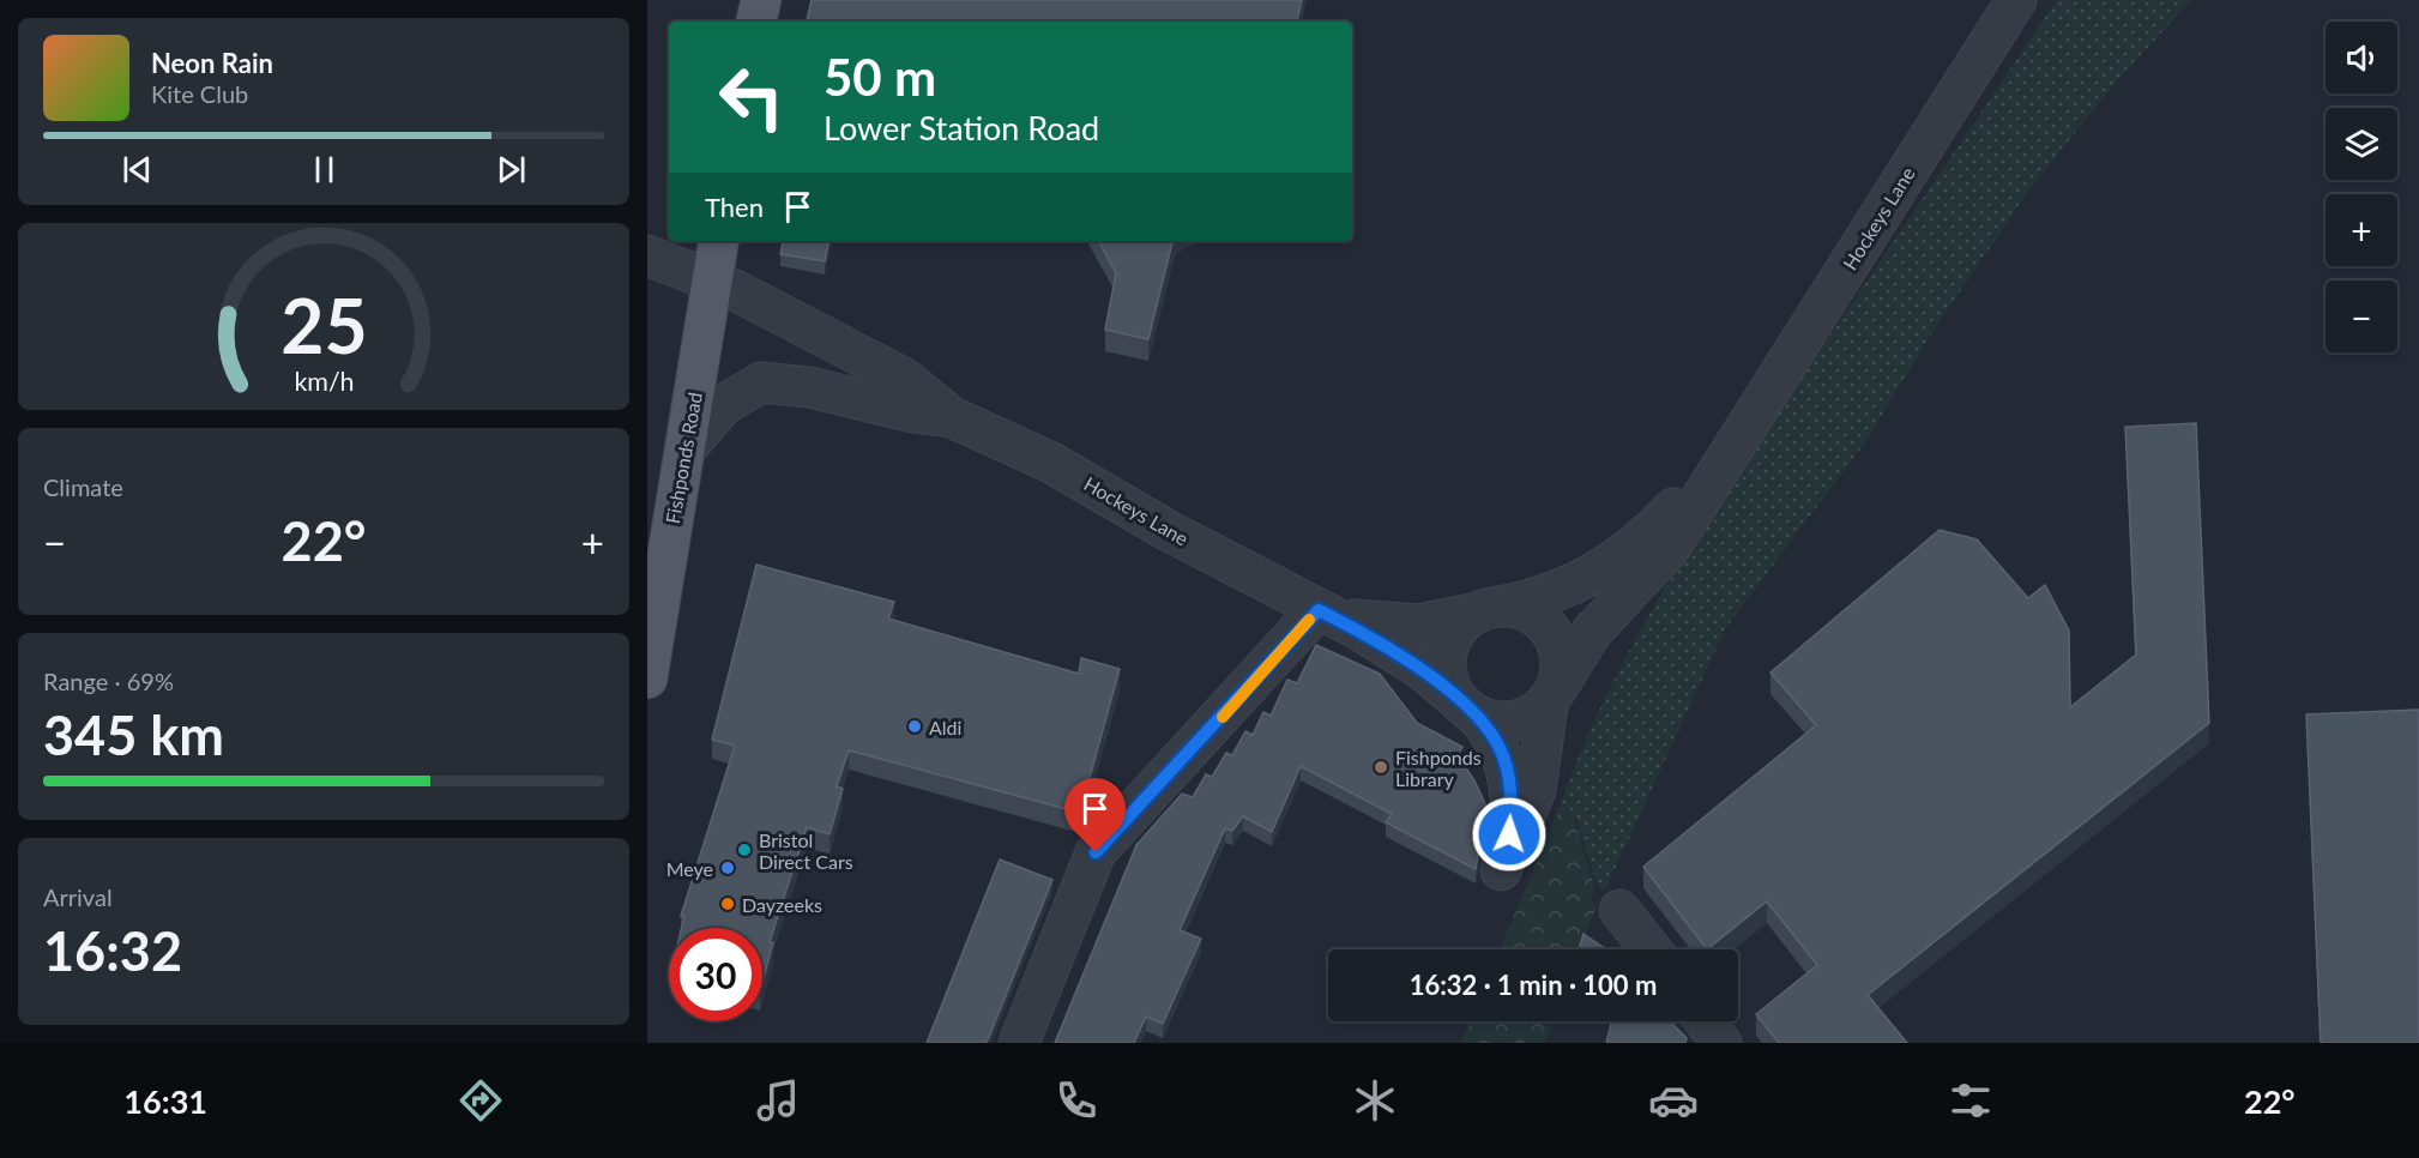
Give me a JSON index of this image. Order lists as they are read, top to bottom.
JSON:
{
  "streets": {
    "main road": ["Fishponds Road"],
    "street": ["Hockeys Lane"]
  },
  "crossings": [
    ["Hockeys Lane", "Fishponds Road"]
  ],
  "places": [
    "Aldi",
    "Fishponds Library",
    "Bristol Direct Cars",
    "Meye",
    "Dayzeeks"
  ],
  "page": {
    "map_buttons": ["+", "−"],
    "turn": ["50 m", "Lower Station Road"],
    "song": ["Neon Rain", "Kite Club"],
    "then": "Then",
    "tile": [
      "Climate",
      ["Range · 69%", "345 km"],
      ["Arrival", "16:32"]
    ],
    "heat": ["−", "22°", "+"],
    "limit": "30",
    "trip": "16:32 · 1 min · 100 m",
    "tabs": ["16:31", "22°"],
    "gauge": ["25", "km/h"]
  }
}
